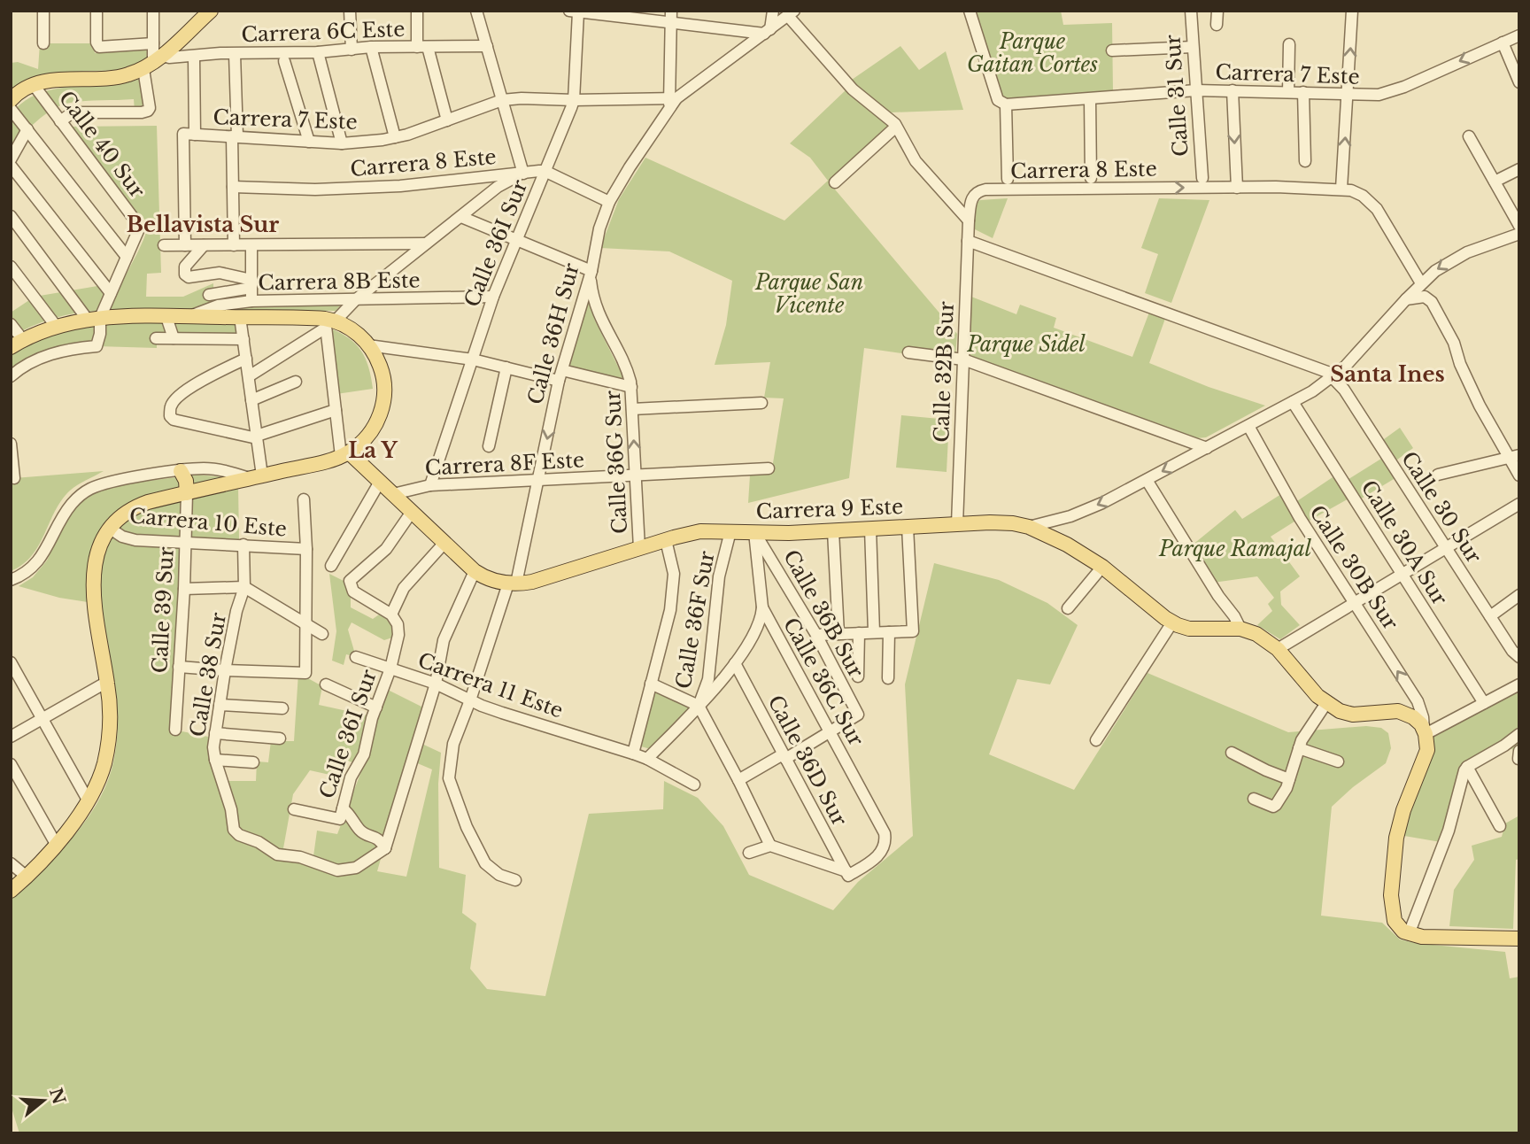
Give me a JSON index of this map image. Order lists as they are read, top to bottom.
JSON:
{
  "streets": {
    "main road": ["Carrera 9 Este"],
    "street": [
      "Carrera 6C Este",
      "Carrera 7 Este",
      "Calle 31 Sur",
      "Calle 40 Sur",
      "Carrera 8 Este",
      "Calle 36I Sur",
      "Carrera 8B Este",
      "Calle 36H Sur",
      "Calle 32B Sur",
      "Calle 36G Sur",
      "Carrera 8F Este",
      "Calle 30 Sur",
      "Carrera 10 Este",
      "Calle 30A Sur",
      "Calle 30B Sur",
      "Calle 39 Sur",
      "Calle 36B Sur",
      "Calle 36F Sur",
      "Calle 38 Sur",
      "Calle 36C Sur",
      "Carrera 11 Este",
      "Calle 36D Sur"
    ]
  },
  "crossings": [
    ["Carrera 7 Este", "Calle 31 Sur"],
    ["Carrera 7 Este", "Calle 36I Sur"],
    ["Carrera 7 Este", "Calle 36H Sur"],
    ["Carrera 8 Este", "Calle 36I Sur"],
    ["Carrera 8 Este", "Calle 32B Sur"],
    ["Carrera 8 Este", "Carrera 9 Este"],
    ["Calle 36I Sur", "Carrera 8B Este"],
    ["Calle 36I Sur", "Carrera 8F Este"],
    ["Calle 36I Sur", "Carrera 11 Este"],
    ["Calle 36H Sur", "Calle 36G Sur"],
    ["Calle 36H Sur", "Carrera 8F Este"],
    ["Calle 36H Sur", "Carrera 9 Este"],
    ["Calle 36H Sur", "Carrera 11 Este"],
    ["Calle 32B Sur", "Carrera 9 Este"],
    ["Calle 36G Sur", "Carrera 8F Este"],
    ["Calle 36G Sur", "Carrera 9 Este"],
    ["Calle 30 Sur", "Carrera 9 Este"],
    ["Carrera 9 Este", "Calle 30A Sur"],
    ["Carrera 9 Este", "Calle 30B Sur"],
    ["Carrera 9 Este", "Calle 36B Sur"],
    ["Carrera 9 Este", "Calle 36F Sur"],
    ["Carrera 9 Este", "Calle 36C Sur"],
    ["Carrera 10 Este", "Calle 39 Sur"],
    ["Carrera 10 Este", "Calle 38 Sur"],
    ["Calle 36B Sur", "Calle 36C Sur"],
    ["Calle 36C Sur", "Calle 36D Sur"]
  ],
  "one_way": ["Calle 30B Sur"],
  "districts": ["Bellavista Sur", "Santa Ines", "La Y"],
  "parks": [
    "Parque Gaitan Cortes",
    "Parque San Vicente",
    "Parque Sidel",
    "Parque Ramajal"
  ],
  "north": "right"
}
